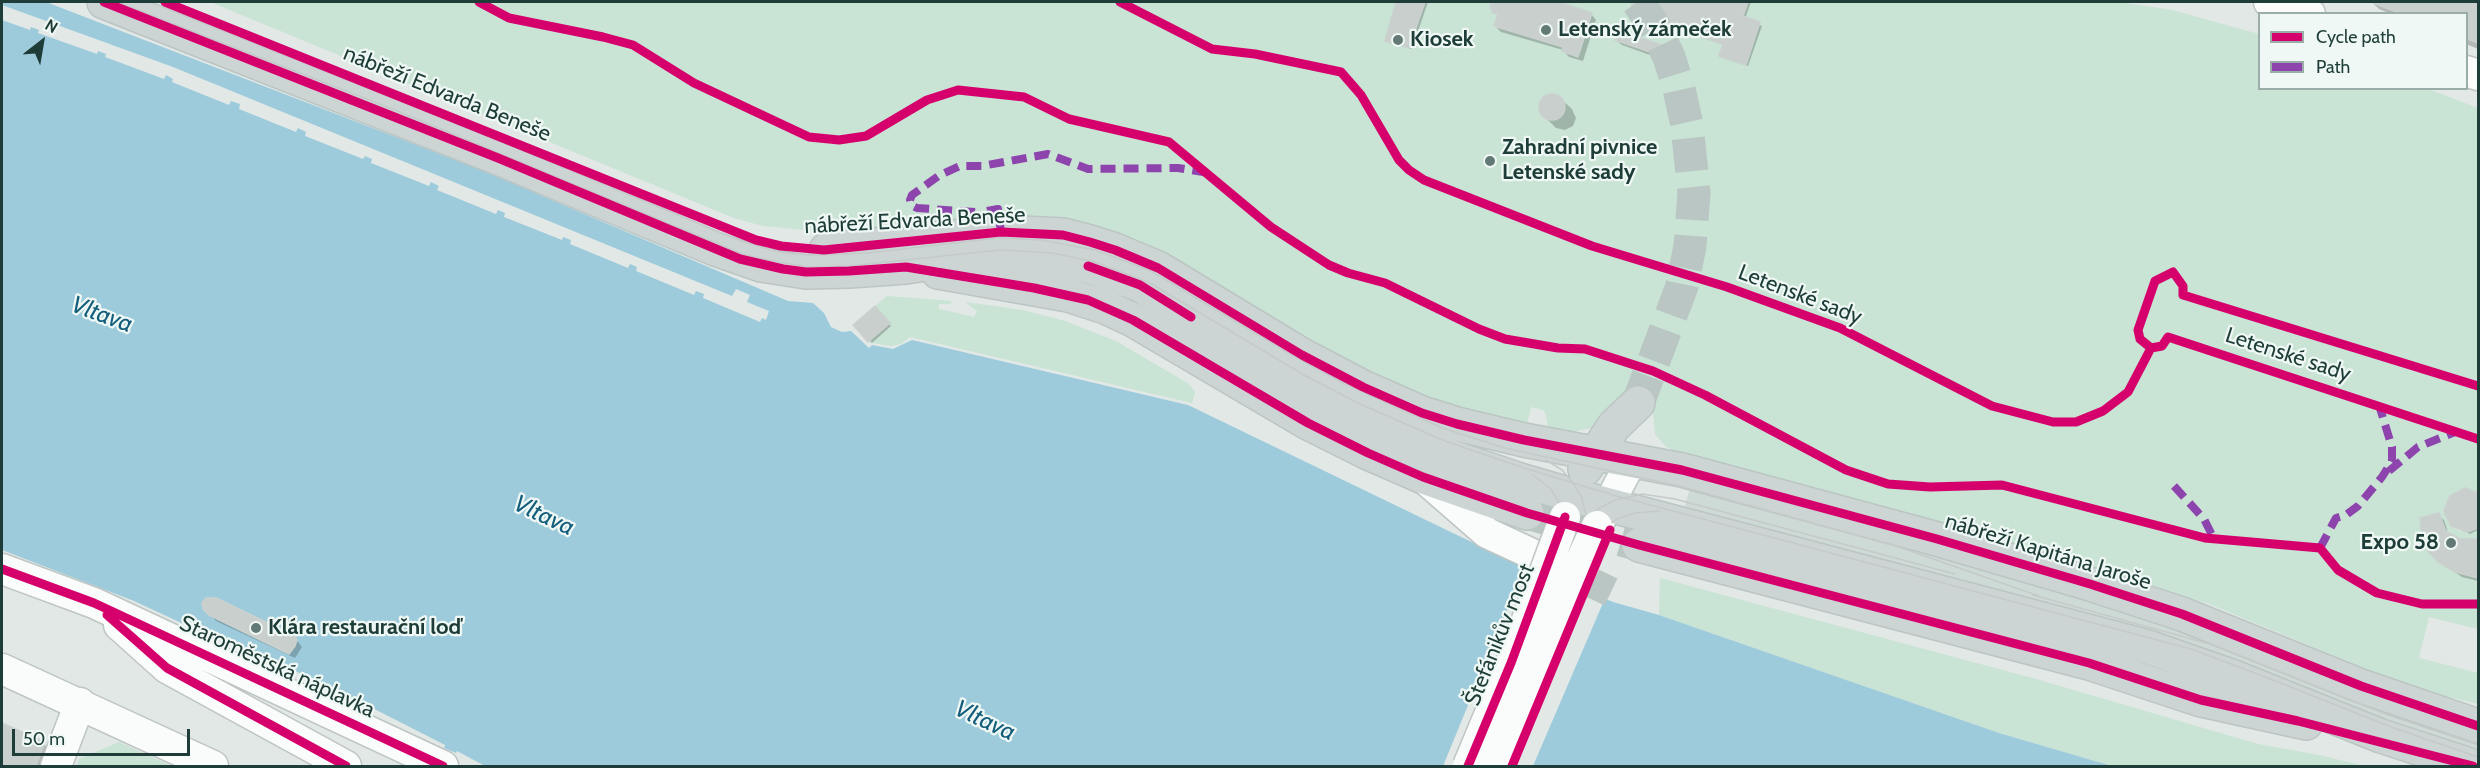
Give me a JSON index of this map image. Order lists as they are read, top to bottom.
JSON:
{
  "streets": {
    "main road": ["nábřeží Edvarda Beneše", "nábřeží Kapitána Jaroše"],
    "street": ["Štefánikův most", "Staroměstská náplavka"],
    "cycle path": ["Letenské sady"]
  },
  "crossings": [
    ["nábřeží Edvarda Beneše", "nábřeží Kapitána Jaroše"],
    ["nábřeží Edvarda Beneše", "Štefánikův most"]
  ],
  "water": ["Vltava"],
  "places": [
    "Letenský zámeček",
    "Kiosek",
    "Zahradní pivnice Letenské sady",
    "Expo 58",
    "Klára restaurační loď"
  ],
  "legend": ["Cycle path", "Path"],
  "scale_bar": "50 m",
  "north": "top right"
}
